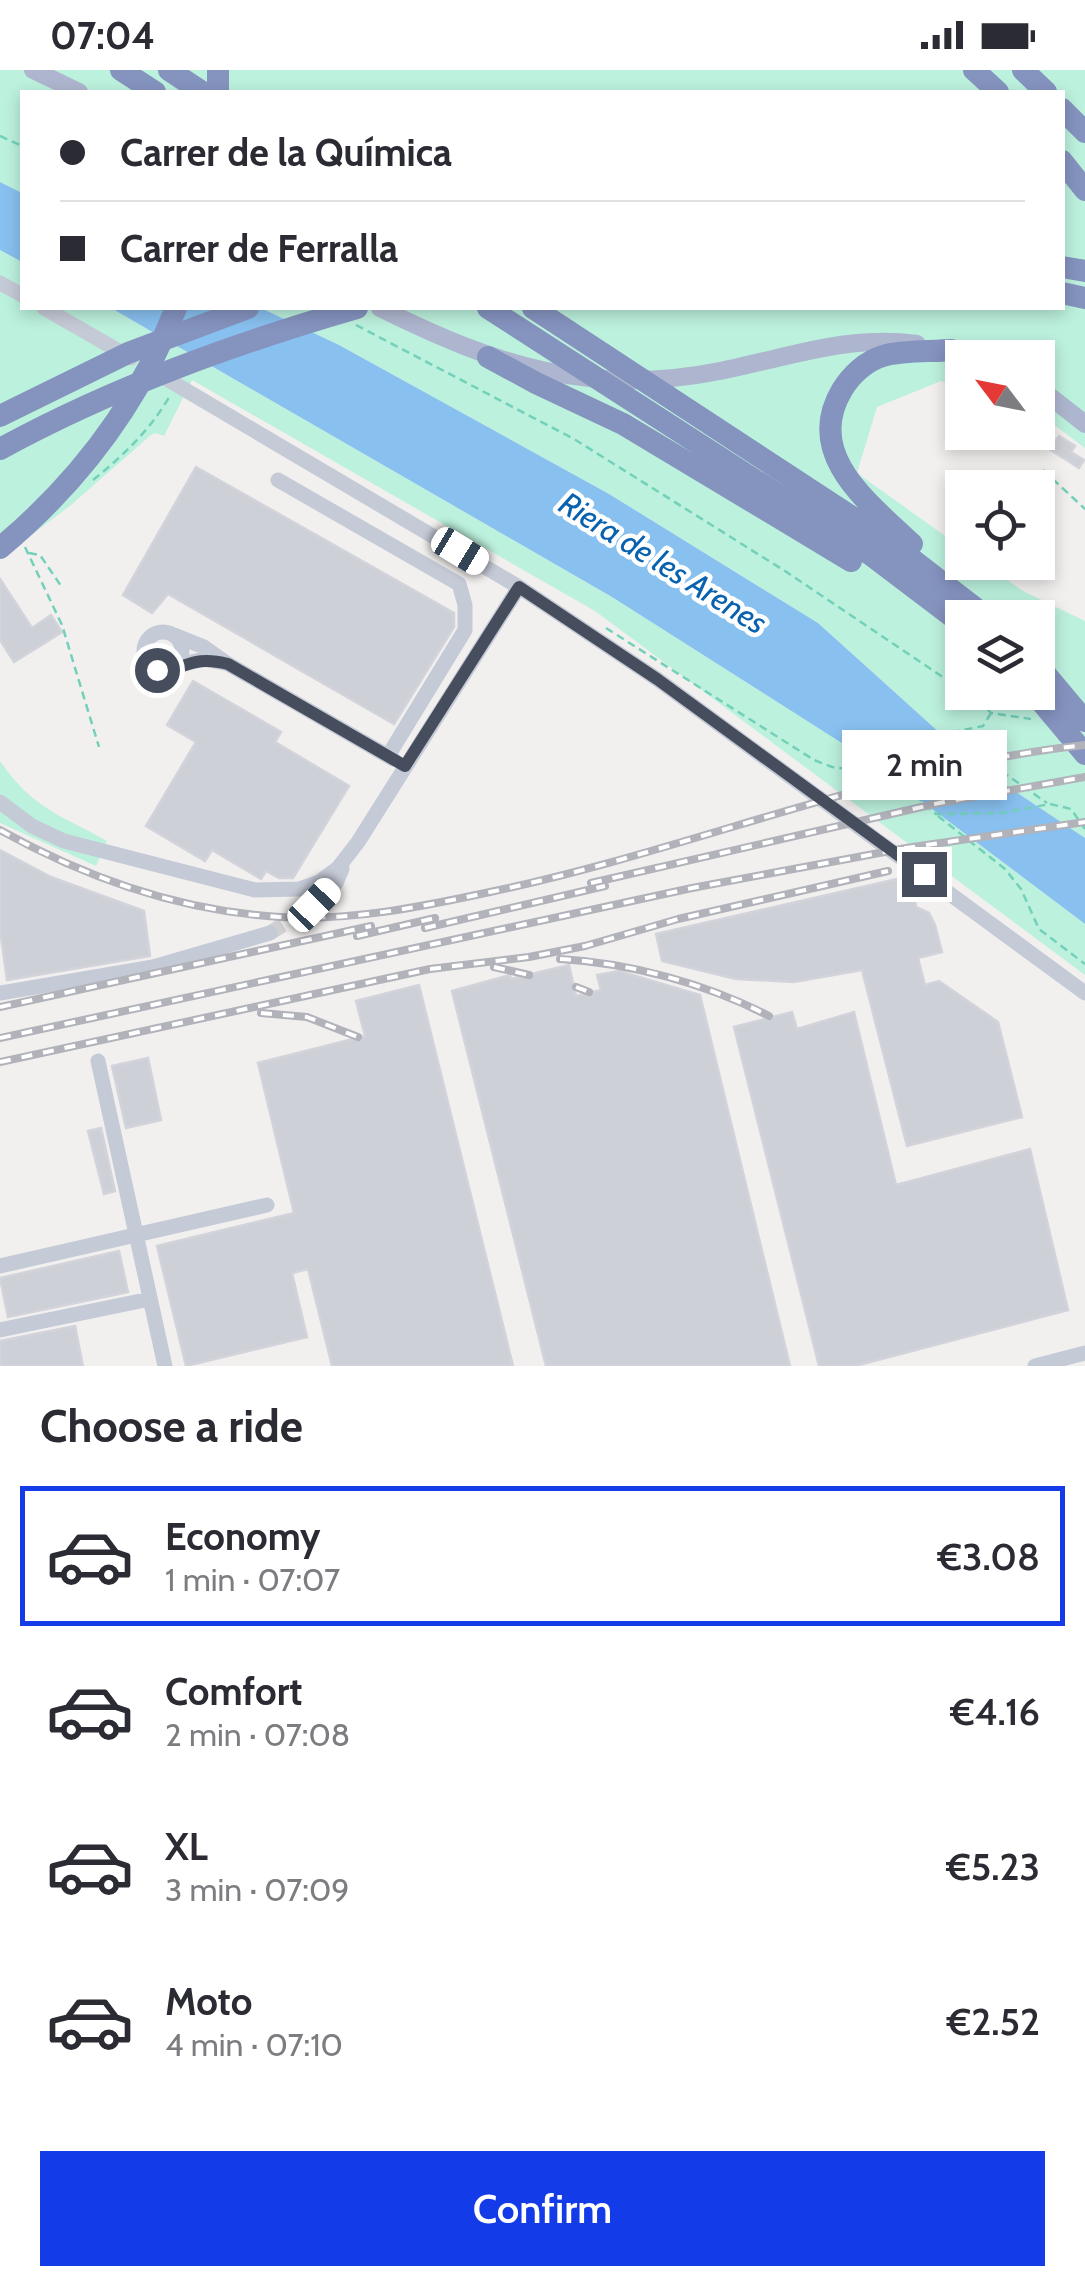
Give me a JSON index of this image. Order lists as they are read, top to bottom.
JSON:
{
  "water": ["Riera de les Arenes"],
  "north": "top left",
  "page": {
    "status": "07:04",
    "banner": ["Carrer de la Química", "Carrer de Ferralla"],
    "bubble": "2 min",
    "heading": "Choose a ride",
    "list": [
      {
        "name": "Economy",
        "note": "1 min · 07:07",
        "value": "€3.08"
      },
      {
        "name": "Comfort",
        "note": "2 min · 07:08",
        "value": "€4.16"
      },
      {
        "name": "XL",
        "note": "3 min · 07:09",
        "value": "€5.23"
      },
      {
        "name": "Moto",
        "note": "4 min · 07:10",
        "value": "€2.52"
      }
    ],
    "buttons": "Confirm"
  }
}
